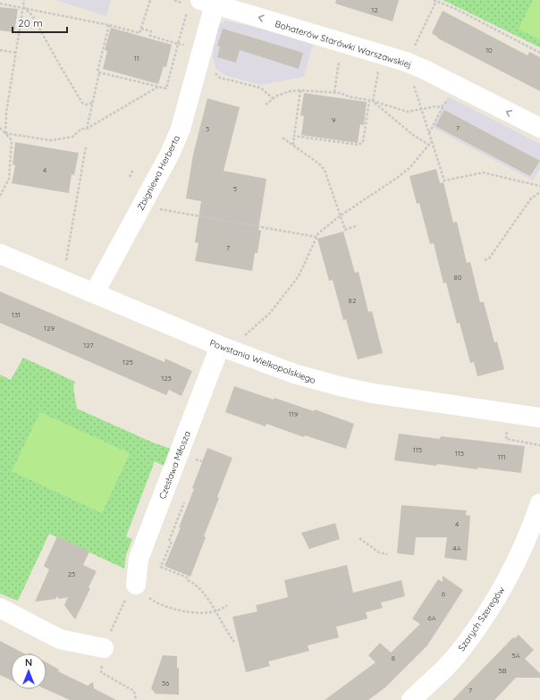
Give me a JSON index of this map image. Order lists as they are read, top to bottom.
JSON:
{
  "streets": {
    "street": [
      "Bohaterów Starówki Warszawskiej",
      "Zbigniewa Herberta",
      "Powstania Wielkopolskiego",
      "Czesława Miłosza",
      "Szarych Szeregów"
    ]
  },
  "crossings": [
    ["Bohaterów Starówki Warszawskiej", "Zbigniewa Herberta"],
    ["Zbigniewa Herberta", "Powstania Wielkopolskiego"],
    ["Powstania Wielkopolskiego", "Czesława Miłosza"]
  ],
  "one_way": ["Bohaterów Starówki Warszawskiej"],
  "house_numbers": [
    "12",
    "10",
    "11",
    "9",
    "7",
    "3",
    "4",
    "5",
    "7",
    "80",
    "82",
    "131",
    "129",
    "127",
    "125",
    "123",
    "119",
    "115",
    "113",
    "111",
    "4",
    "4A",
    "23",
    "6",
    "6A",
    "5A",
    "8",
    "5B",
    "36",
    "7"
  ],
  "scale_bar": "20 m",
  "north": "top"
}
